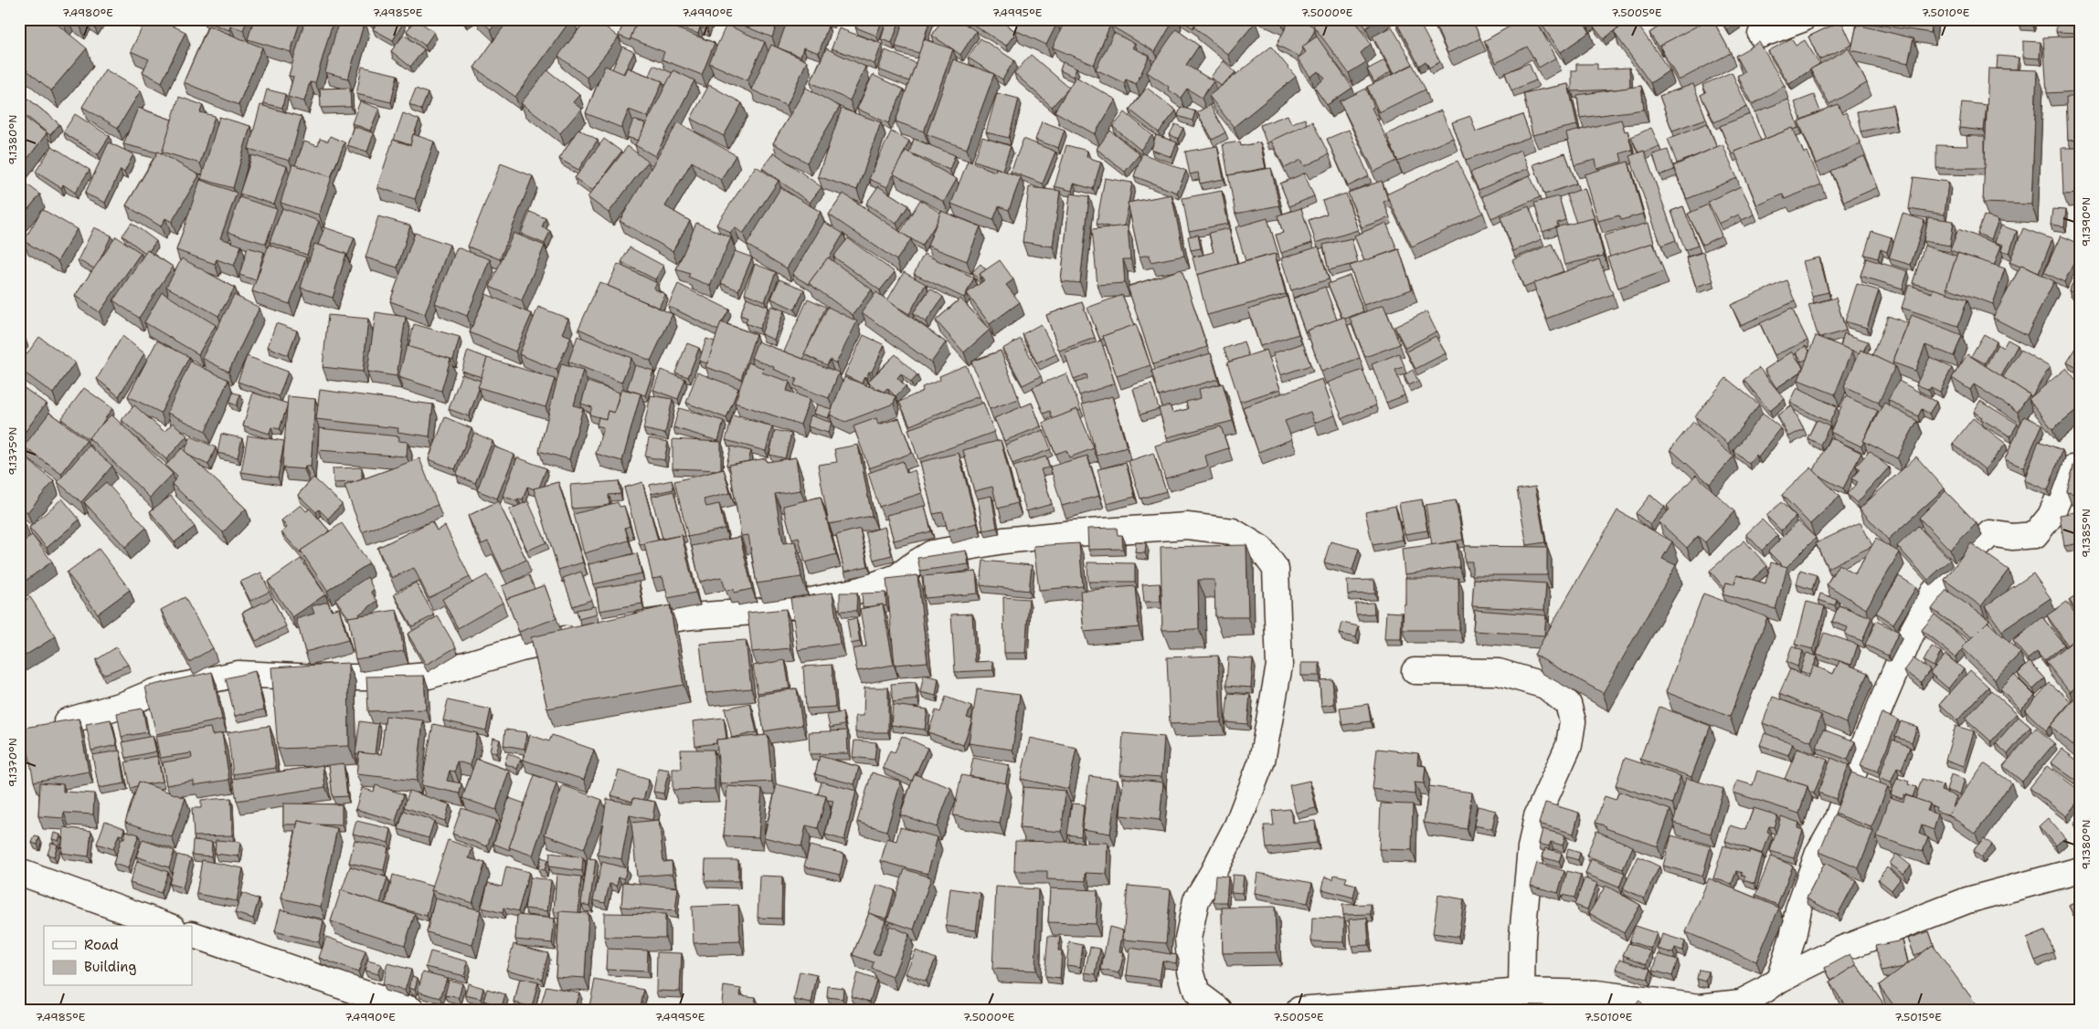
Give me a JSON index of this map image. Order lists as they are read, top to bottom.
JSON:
{
  "legend": ["Road", "Building"],
  "coordinates": [
    "7.4980°E",
    "7.4985°E",
    "7.4990°E",
    "7.4995°E",
    "7.5000°E",
    "7.5005°E",
    "7.5010°E",
    "9.1380°N",
    "9.1390°N",
    "9.1375°N",
    "9.1385°N",
    "9.1370°N",
    "7.5015°E"
  ]
}
